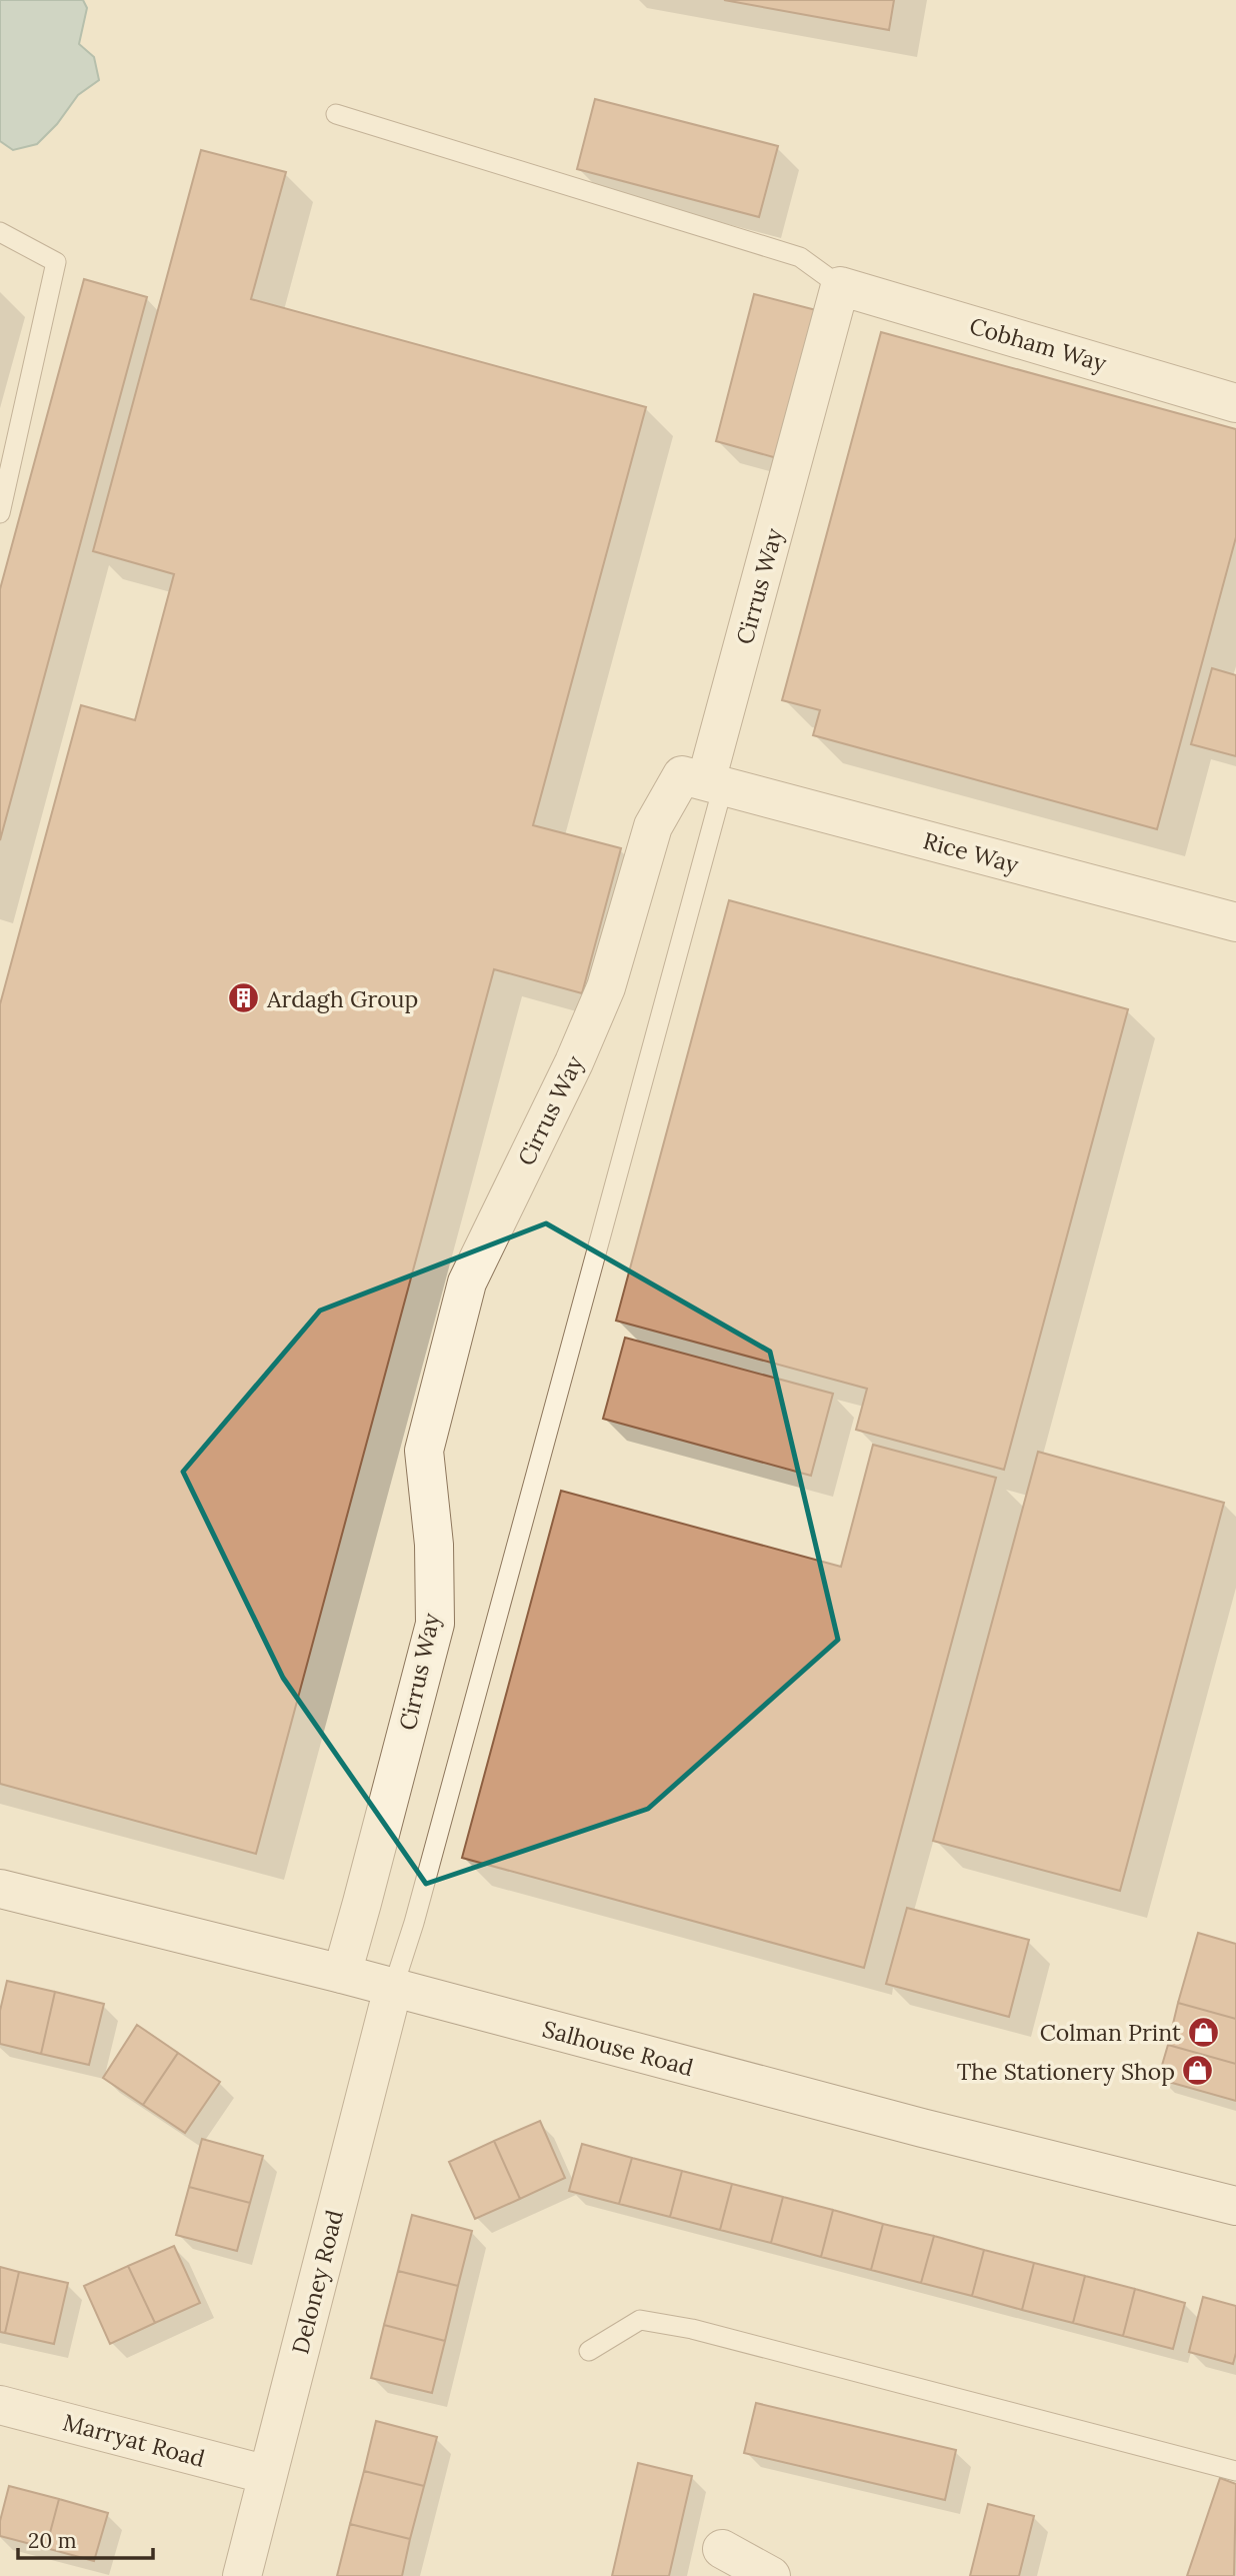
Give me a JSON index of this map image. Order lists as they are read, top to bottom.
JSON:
{
  "streets": {
    "street": [
      "Cobham Way",
      "Cirrus Way",
      "Rice Way",
      "Salhouse Road",
      "Deloney Road",
      "Marryat Road"
    ]
  },
  "crossings": [
    ["Cobham Way", "Cirrus Way"],
    ["Cirrus Way", "Rice Way"],
    ["Cirrus Way", "Salhouse Road"],
    ["Salhouse Road", "Deloney Road"],
    ["Deloney Road", "Marryat Road"]
  ],
  "places": {
    "building": ["Ardagh Group"],
    "shop": ["Colman Print", "The Stationery Shop"]
  },
  "scale_bar": "20 m"
}
